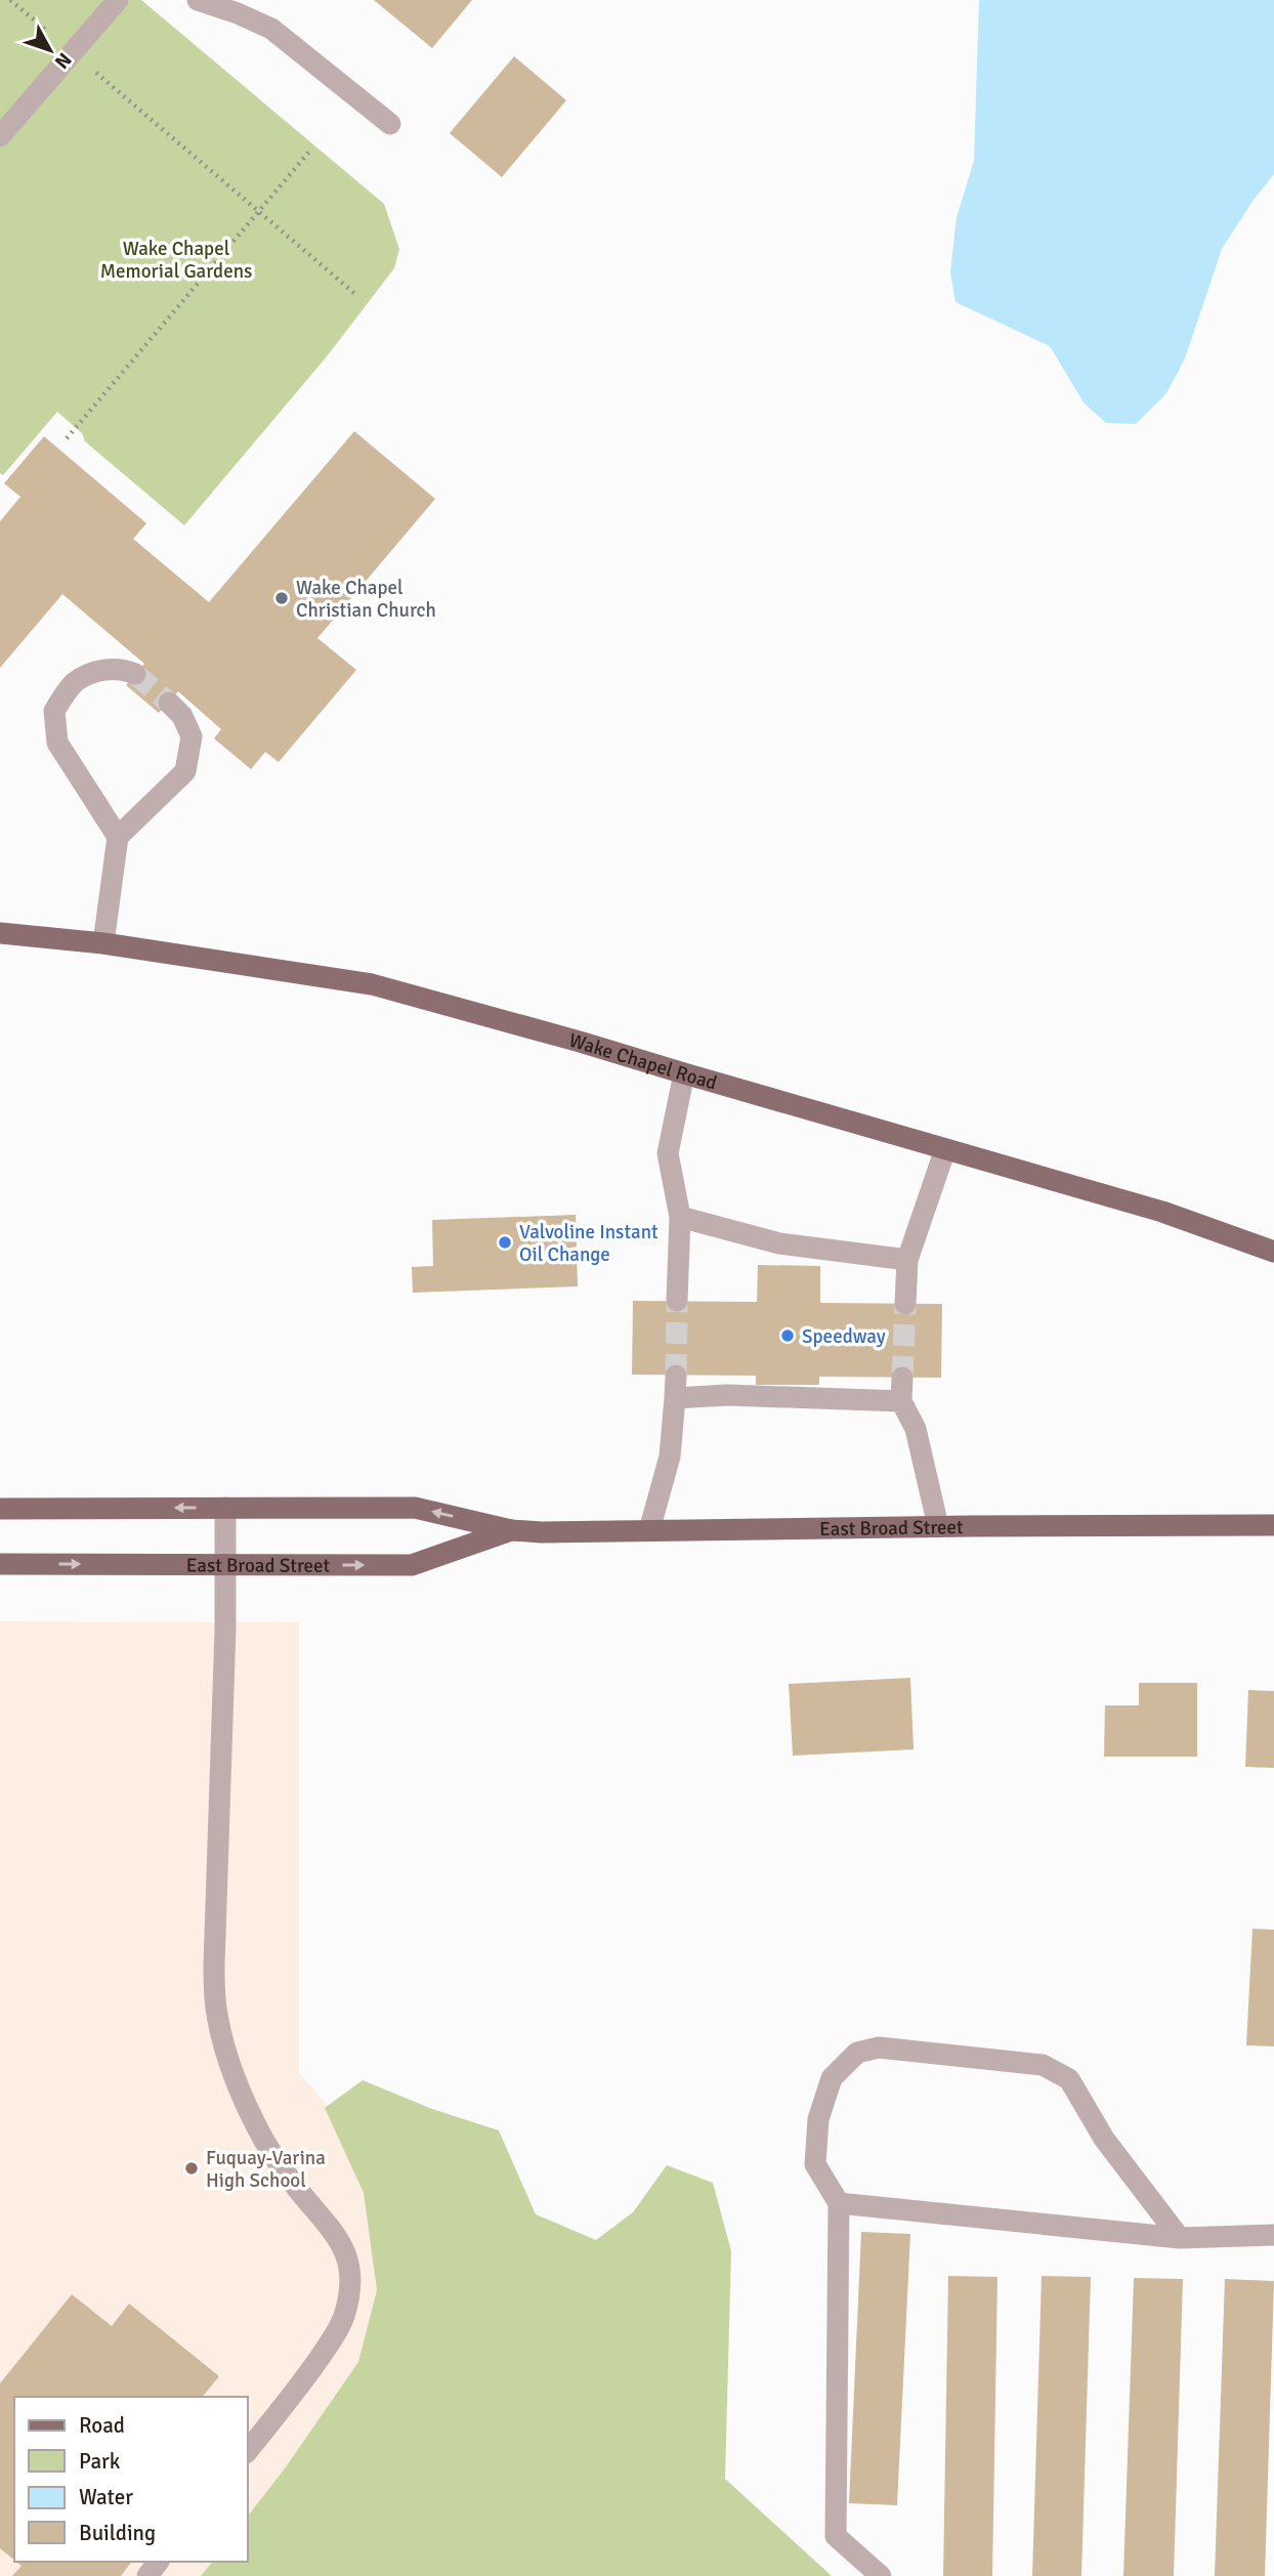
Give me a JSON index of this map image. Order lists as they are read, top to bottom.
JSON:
{
  "streets": {
    "main road": ["Wake Chapel Road", "East Broad Street"]
  },
  "parks": ["Wake Chapel Memorial Gardens"],
  "places": [
    "Wake Chapel Christian Church",
    "Valvoline Instant Oil Change",
    "Speedway",
    "Fuquay-Varina High School"
  ],
  "legend": [
    "Road",
    "Park",
    "Water",
    "Building"
  ],
  "north": "bottom right"
}
